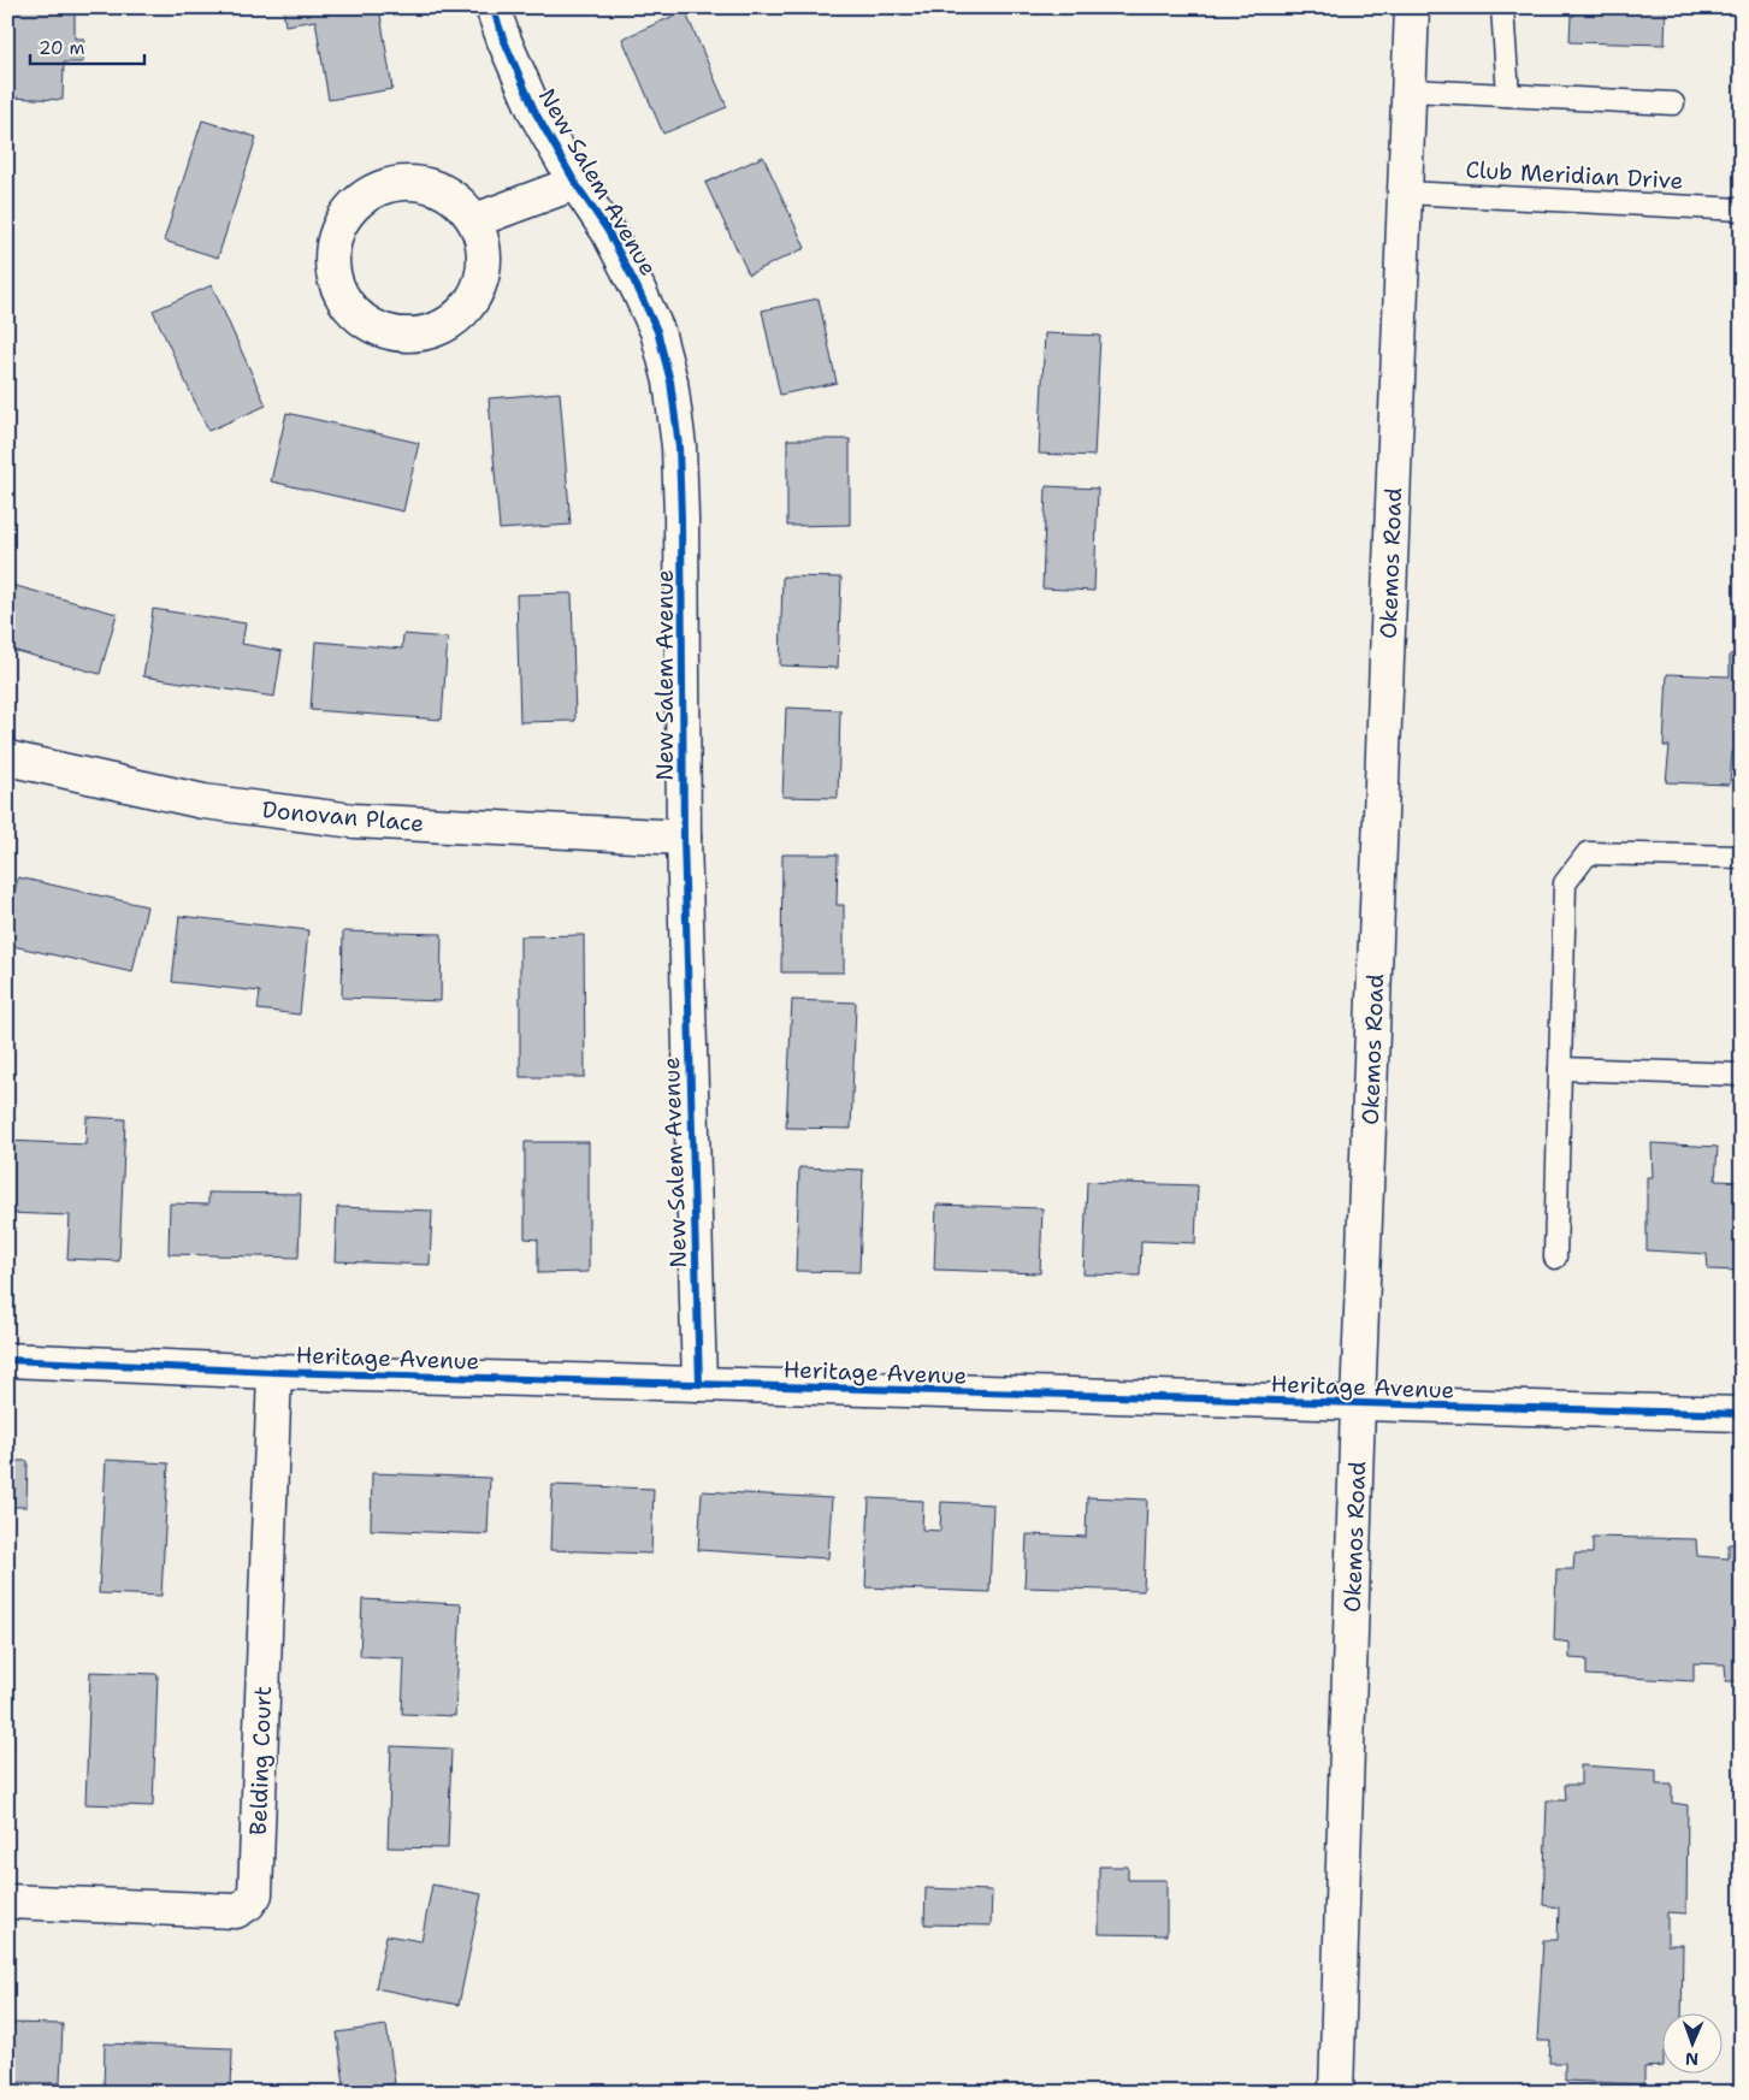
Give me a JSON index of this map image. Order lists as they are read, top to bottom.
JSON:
{
  "streets": {
    "street": [
      "New Salem Avenue",
      "Okemos Road",
      "Donovan Place",
      "Heritage Avenue",
      "Belding Court"
    ],
    "lane": ["Club Meridian Drive"]
  },
  "crossings": [
    ["Club Meridian Drive", "Okemos Road"],
    ["New Salem Avenue", "Donovan Place"],
    ["New Salem Avenue", "Heritage Avenue"],
    ["Okemos Road", "Heritage Avenue"],
    ["Heritage Avenue", "Belding Court"]
  ],
  "scale_bar": "20 m",
  "north": "bottom"
}
